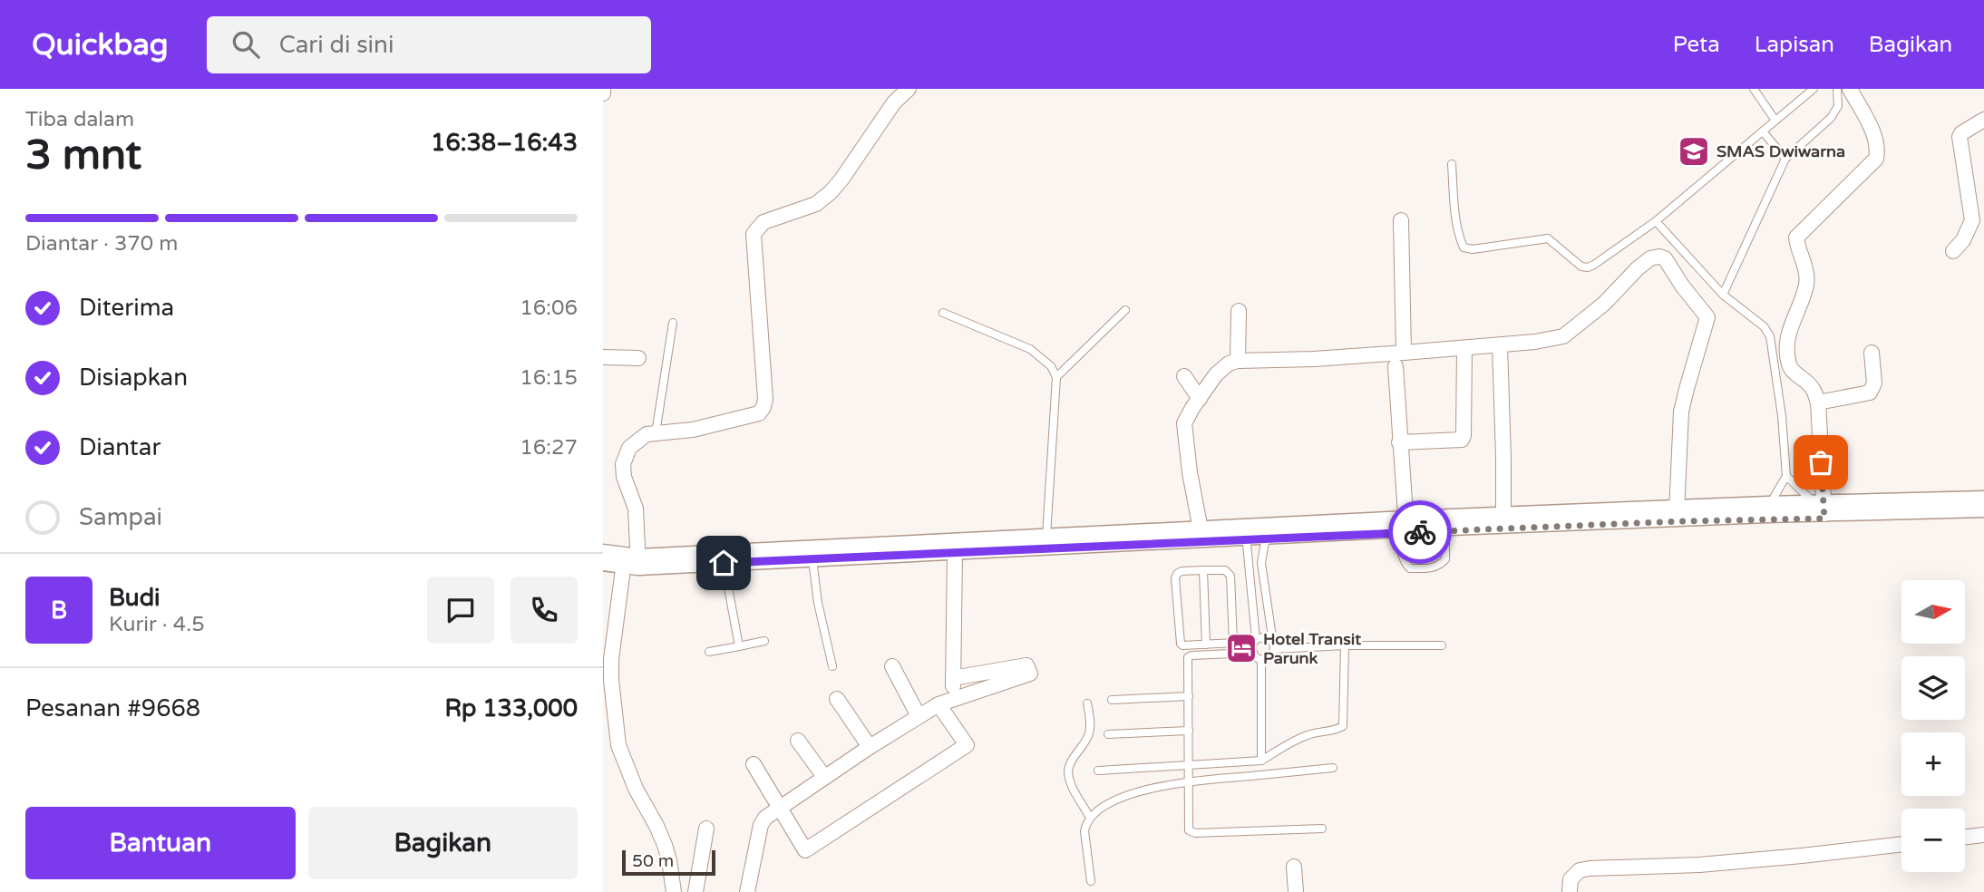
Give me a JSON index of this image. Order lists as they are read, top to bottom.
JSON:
{
  "places": {
    "school or university": ["SMAS Dwiwarna"],
    "hotel": ["Hotel Transit Parunk"]
  },
  "scale_bar": "50 m",
  "north": "right",
  "page": {
    "header": "Quickbag",
    "search": "Cari di sini",
    "nav": ["Peta", "Lapisan", "Bagikan"],
    "heading": ["3 mnt", "Tiba dalam", "16:38–16:43"],
    "panel": [
      "Budi",
      "Kurir · 4.5",
      "Pesanan #9668",
      "Rp 133,000"
    ],
    "bar": "Diantar · 370 m",
    "list": [
      ["Diterima", "16:06"],
      ["Disiapkan", "16:15"],
      ["Diantar", "16:27"],
      "Sampai"
    ],
    "round": "B",
    "map_buttons": ["+", "−"],
    "buttons": ["Bantuan", "Bagikan"],
    "scale": "50 m"
  }
}
